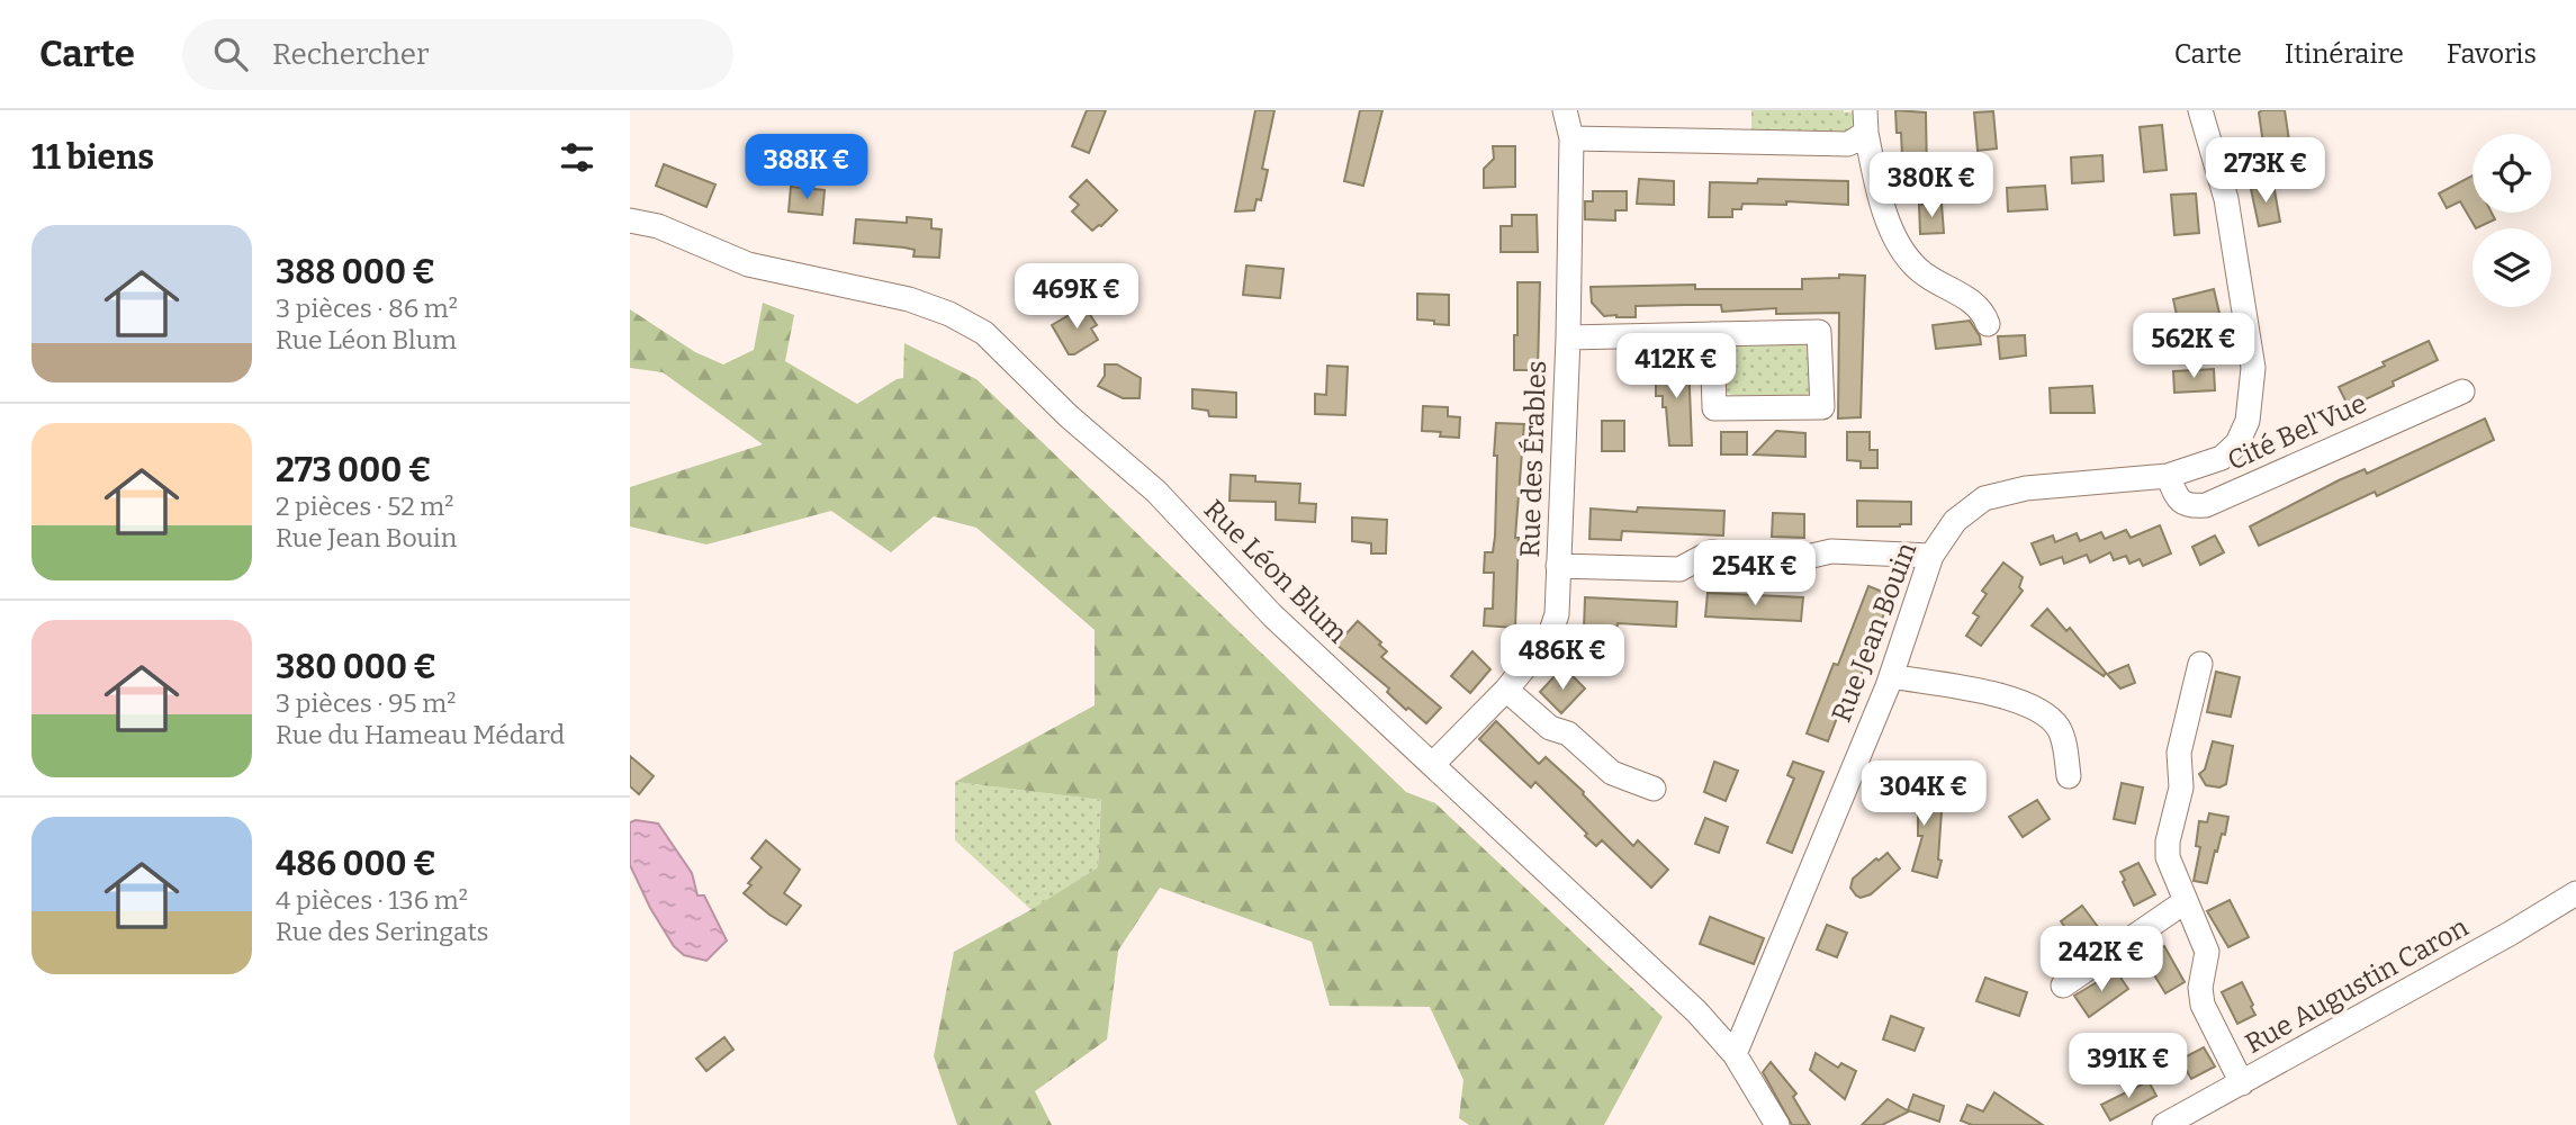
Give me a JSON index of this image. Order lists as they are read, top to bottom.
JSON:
{
  "streets": {
    "street": [
      "Cité Bel'Vue",
      "Rue des Érables",
      "Rue Léon Blum",
      "Rue Jean Bouin",
      "Rue Augustin Caron"
    ]
  },
  "crossings": [
    ["Cité Bel'Vue", "Rue Jean Bouin"],
    ["Rue des Érables", "Rue Léon Blum"],
    ["Rue Léon Blum", "Rue Jean Bouin"]
  ],
  "page": {
    "header": "Carte",
    "search": "Rechercher",
    "nav": ["Carte", "Itinéraire", "Favoris"],
    "heading": "11 biens",
    "price": [
      "388K €",
      "273K €",
      "380K €",
      "469K €",
      "562K €",
      "412K €",
      "254K €",
      "486K €",
      "304K €",
      "242K €",
      "391K €"
    ],
    "list": [
      {
        "name": "388 000 €",
        "note": "3 pièces · 86 m² · Rue Léon Blum"
      },
      {
        "name": "273 000 €",
        "note": "2 pièces · 52 m² · Rue Jean Bouin"
      },
      {
        "name": "380 000 €",
        "note": "3 pièces · 95 m² · Rue du Hameau Médard"
      },
      {
        "name": "486 000 €",
        "note": "4 pièces · 136 m² · Rue des Seringats"
      }
    ]
  }
}
